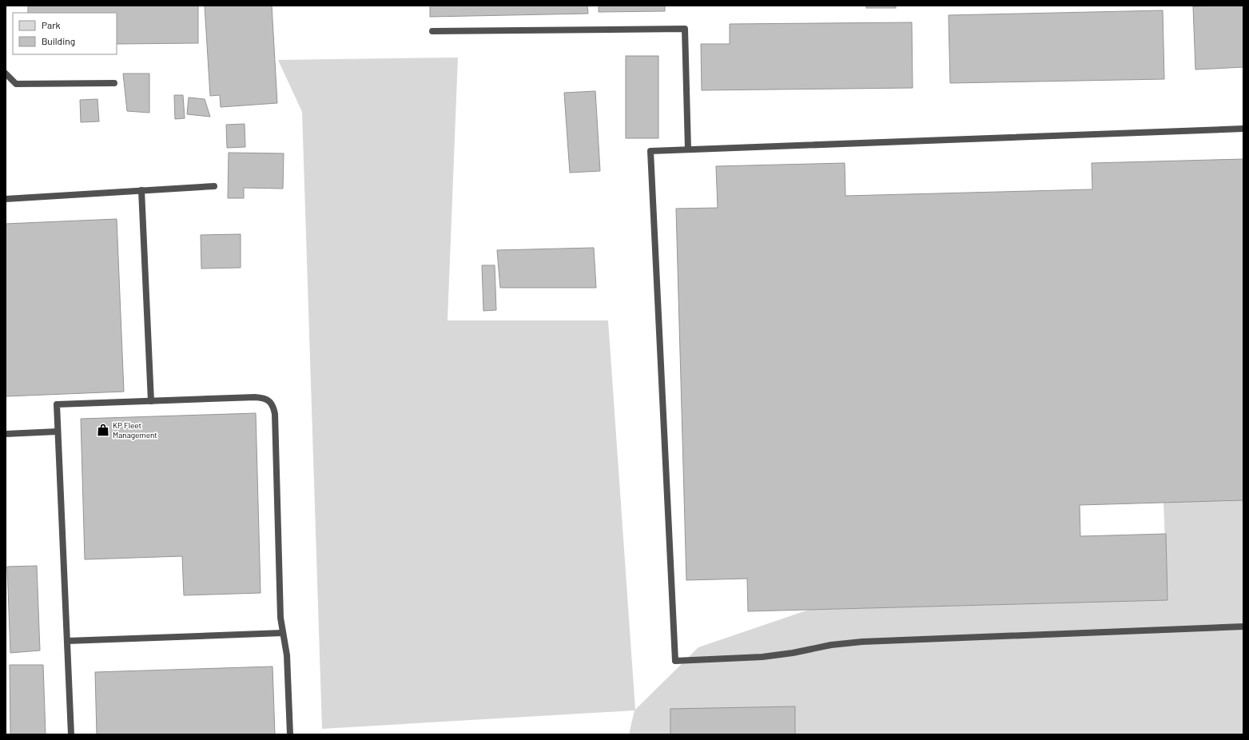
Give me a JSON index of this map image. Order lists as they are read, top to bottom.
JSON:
{
  "places": {
    "shop": ["KP Fleet Management"]
  },
  "legend": ["Park", "Building"]
}
